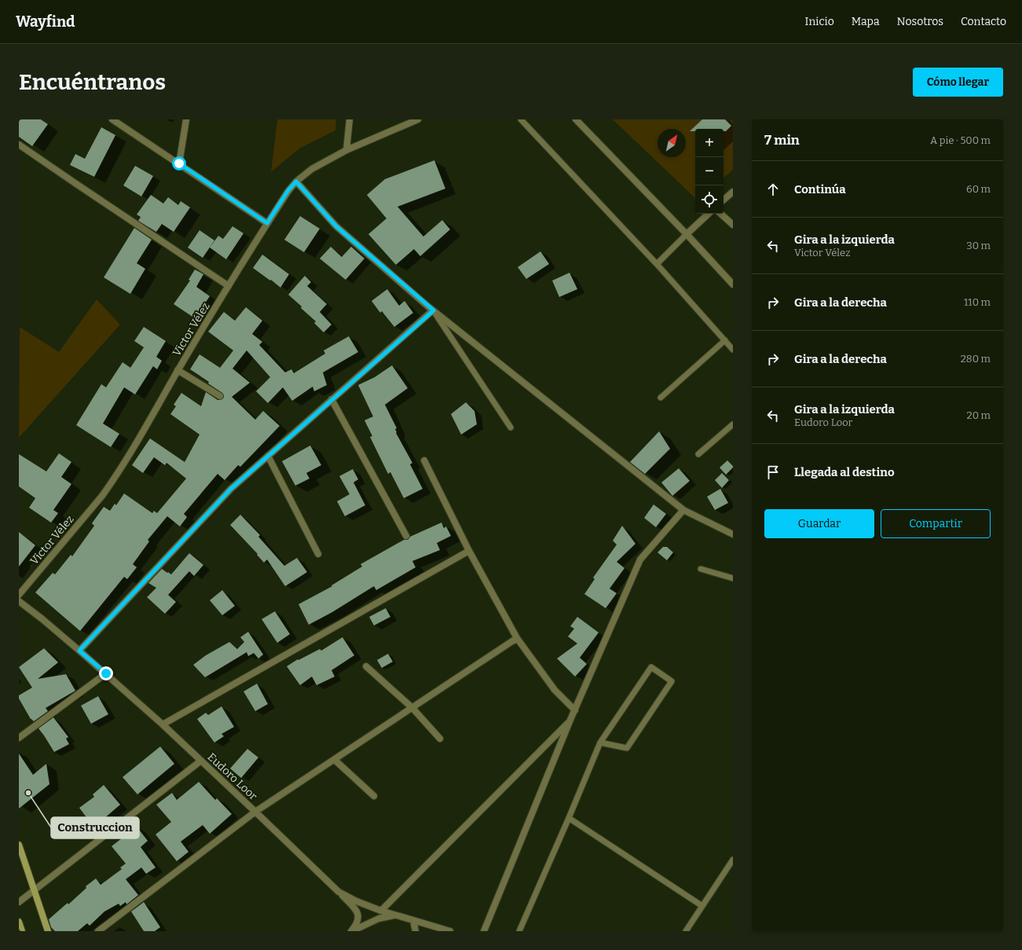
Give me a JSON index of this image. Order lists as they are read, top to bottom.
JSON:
{
  "streets": {
    "street": ["Victor Vélez", "Eudoro Loor"]
  },
  "places": ["Construccion"],
  "north": "top right",
  "page": {
    "header": "Wayfind",
    "nav": [
      "Inicio",
      "Mapa",
      "Nosotros",
      "Contacto"
    ],
    "buttons": [
      "Cómo llegar",
      ["Guardar", "Compartir"]
    ],
    "title": "Encuéntranos",
    "heading": ["7 min", "A pie · 500 m"],
    "map_buttons": ["+", "−"],
    "list": [
      ["Continúa", "60 m"],
      ["Gira a la izquierda", "Victor Vélez", "30 m"],
      ["Gira a la derecha", "110 m"],
      ["Gira a la derecha", "280 m"],
      ["Gira a la izquierda", "Eudoro Loor", "20 m"],
      "Llegada al destino"
    ]
  }
}
